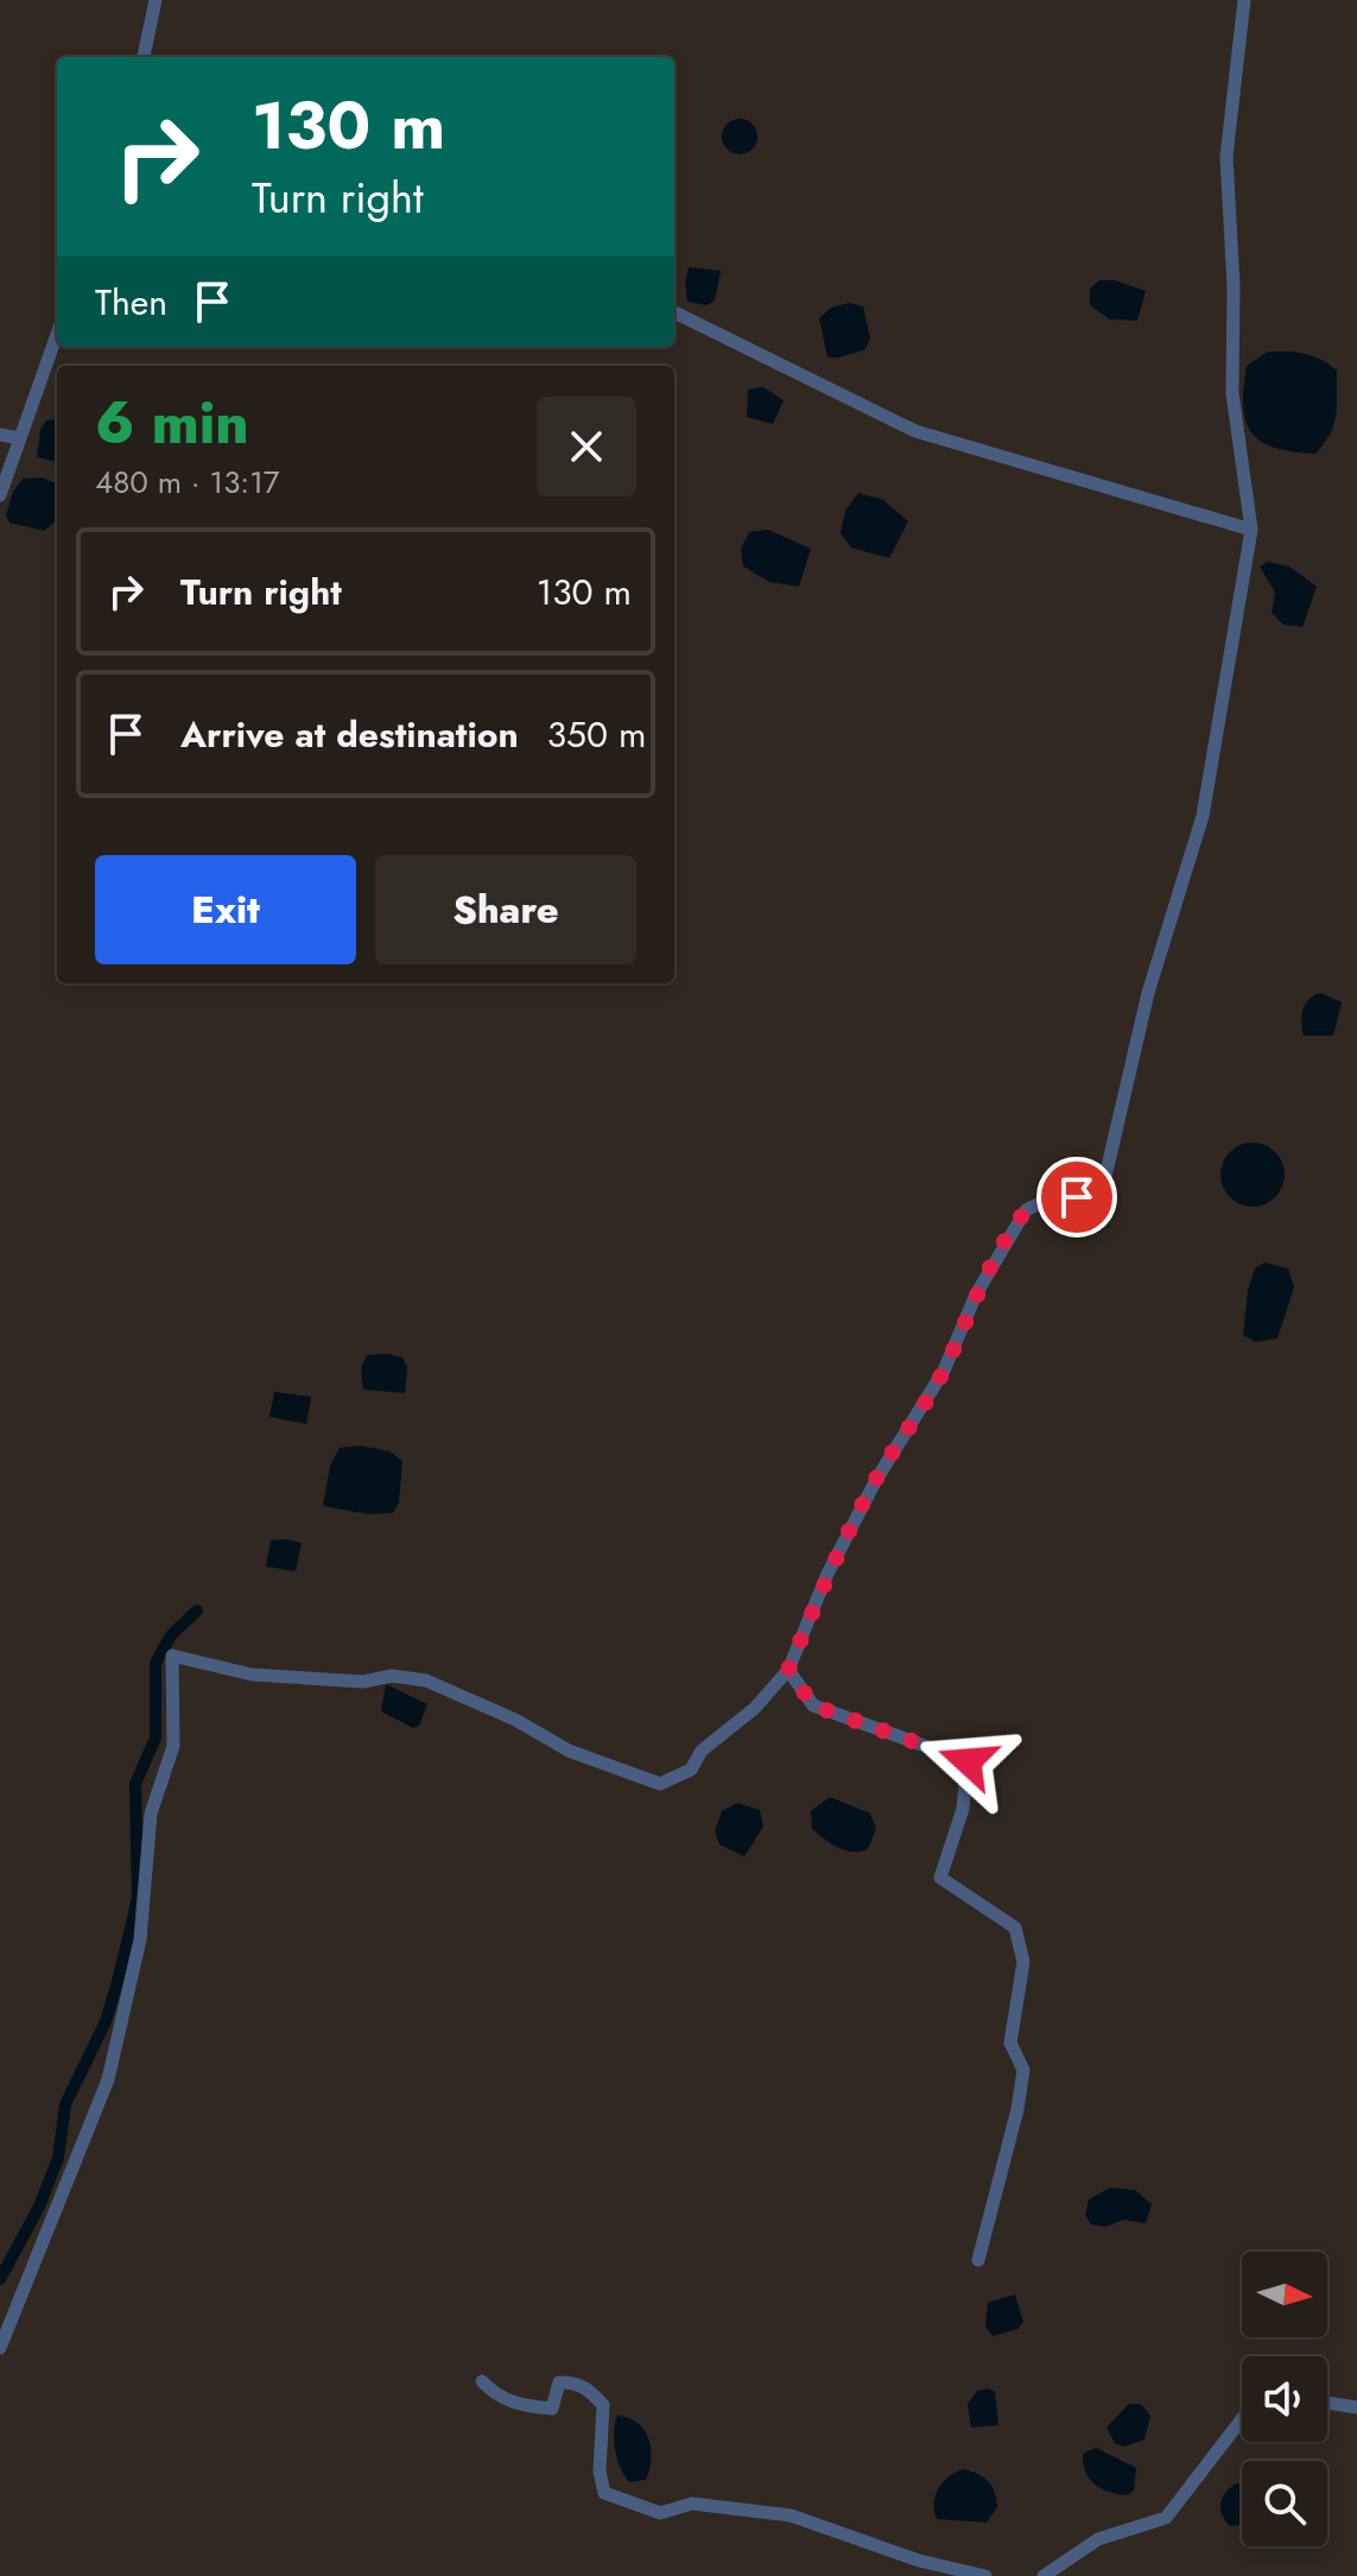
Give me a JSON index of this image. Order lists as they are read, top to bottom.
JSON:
{
  "north": "right",
  "page": {
    "turn": ["130 m", "Turn right"],
    "then": "Then",
    "heading": ["6 min", "480 m · 13:17"],
    "list": [
      {
        "name": "Turn right",
        "value": "130 m"
      },
      {
        "name": "Arrive at destination",
        "value": "350 m"
      }
    ],
    "buttons": ["Exit", "Share"]
  }
}
